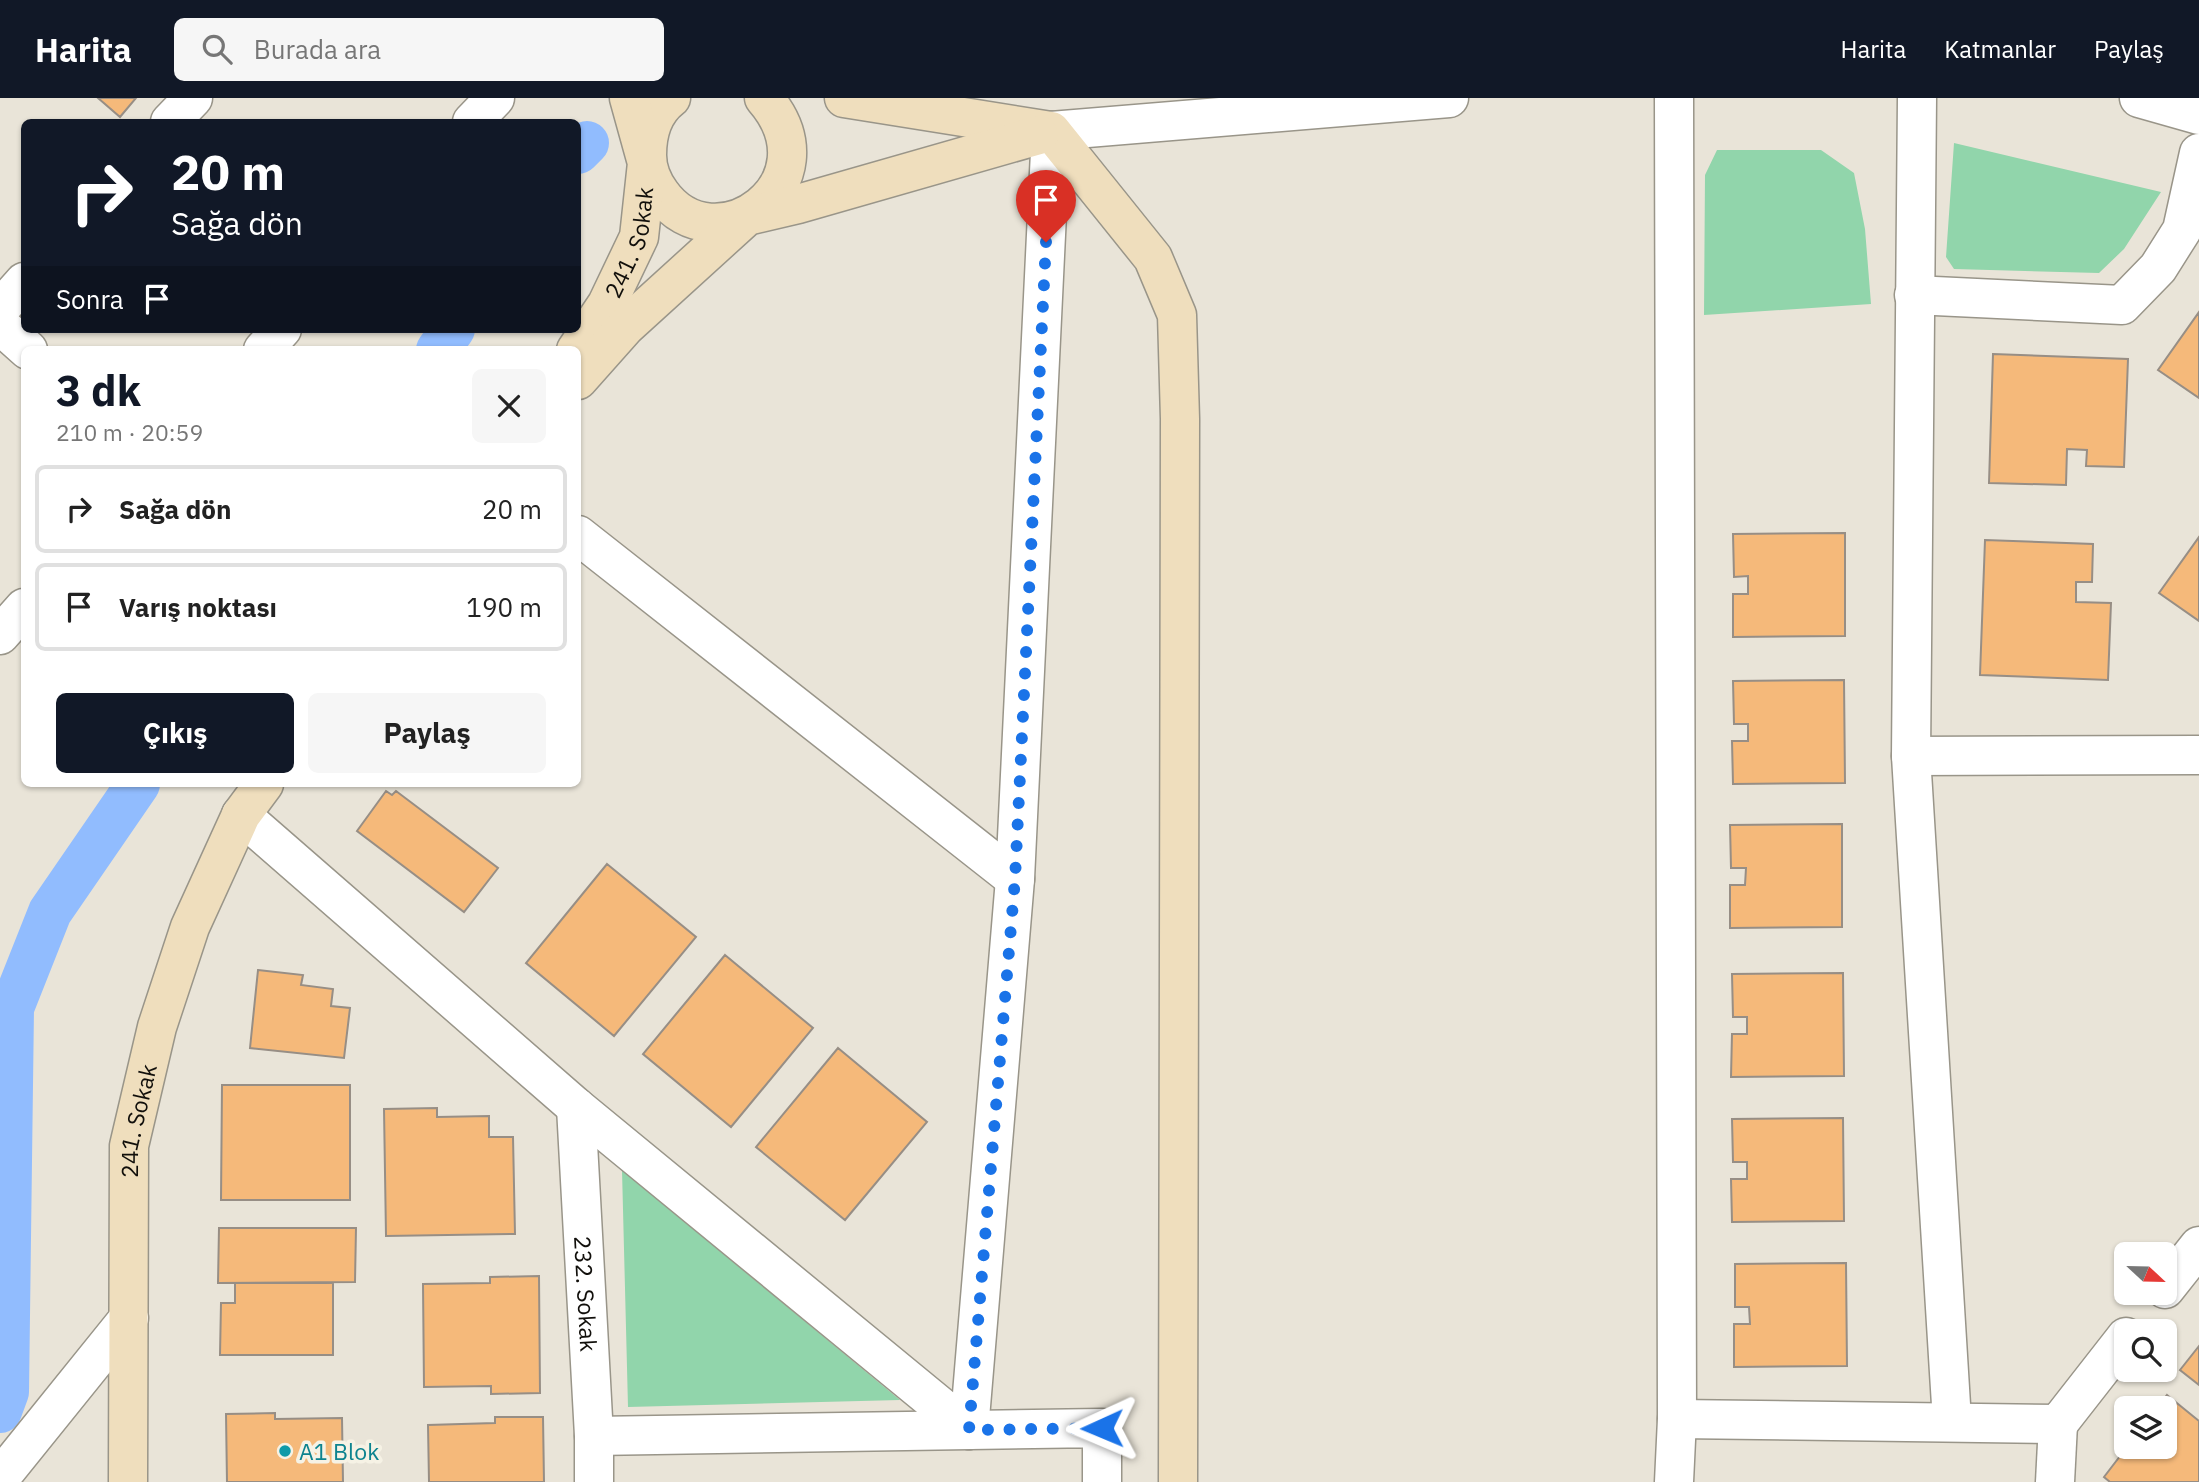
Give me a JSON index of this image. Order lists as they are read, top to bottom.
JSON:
{
  "streets": {
    "main road": ["241. Sokak"],
    "street": ["232. Sokak"]
  },
  "places": ["A1 Blok"],
  "north": "right",
  "page": {
    "header": "Harita",
    "search": "Burada ara",
    "nav": ["Harita", "Katmanlar", "Paylaş"],
    "turn": ["20 m", "Sağa dön"],
    "then": "Sonra",
    "heading": ["3 dk", "210 m · 20:59"],
    "list": [
      {
        "name": "Sağa dön",
        "value": "20 m"
      },
      {
        "name": "Varış noktası",
        "value": "190 m"
      }
    ],
    "buttons": ["Çıkış", "Paylaş"]
  }
}
